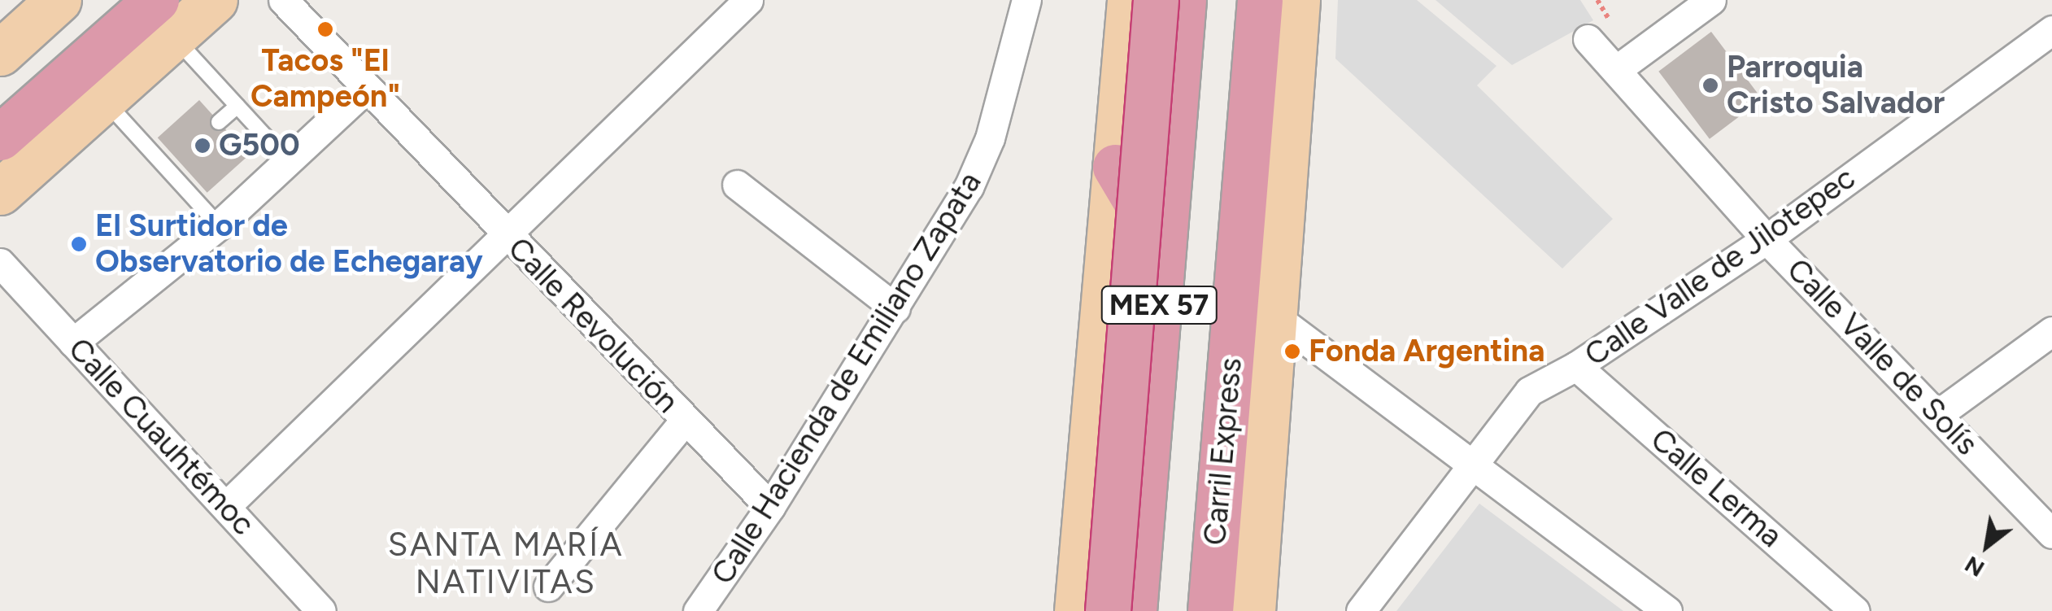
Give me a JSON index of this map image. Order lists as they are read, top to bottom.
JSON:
{
  "streets": {
    "highway": ["MEX 57", "Carril Express"],
    "street": [
      "Calle Valle de Jilotepec",
      "Calle Revolución",
      "Calle Valle de Solís",
      "Calle Hacienda de Emiliano Zapata",
      "Calle Cuauhtémoc",
      "Calle Lerma"
    ]
  },
  "crossings": [
    ["Calle Valle de Jilotepec", "Calle Valle de Solís"],
    ["Calle Valle de Jilotepec", "Calle Lerma"],
    ["Calle Revolución", "Calle Hacienda de Emiliano Zapata"]
  ],
  "districts": ["SANTA MARÍA NATIVITAS"],
  "places": [
    "Tacos \"El Campeón\"",
    "Parroquia Cristo Salvador",
    "G500",
    "El Surtidor de Observatorio de Echegaray",
    "Fonda Argentina"
  ],
  "north": "bottom left"
}
